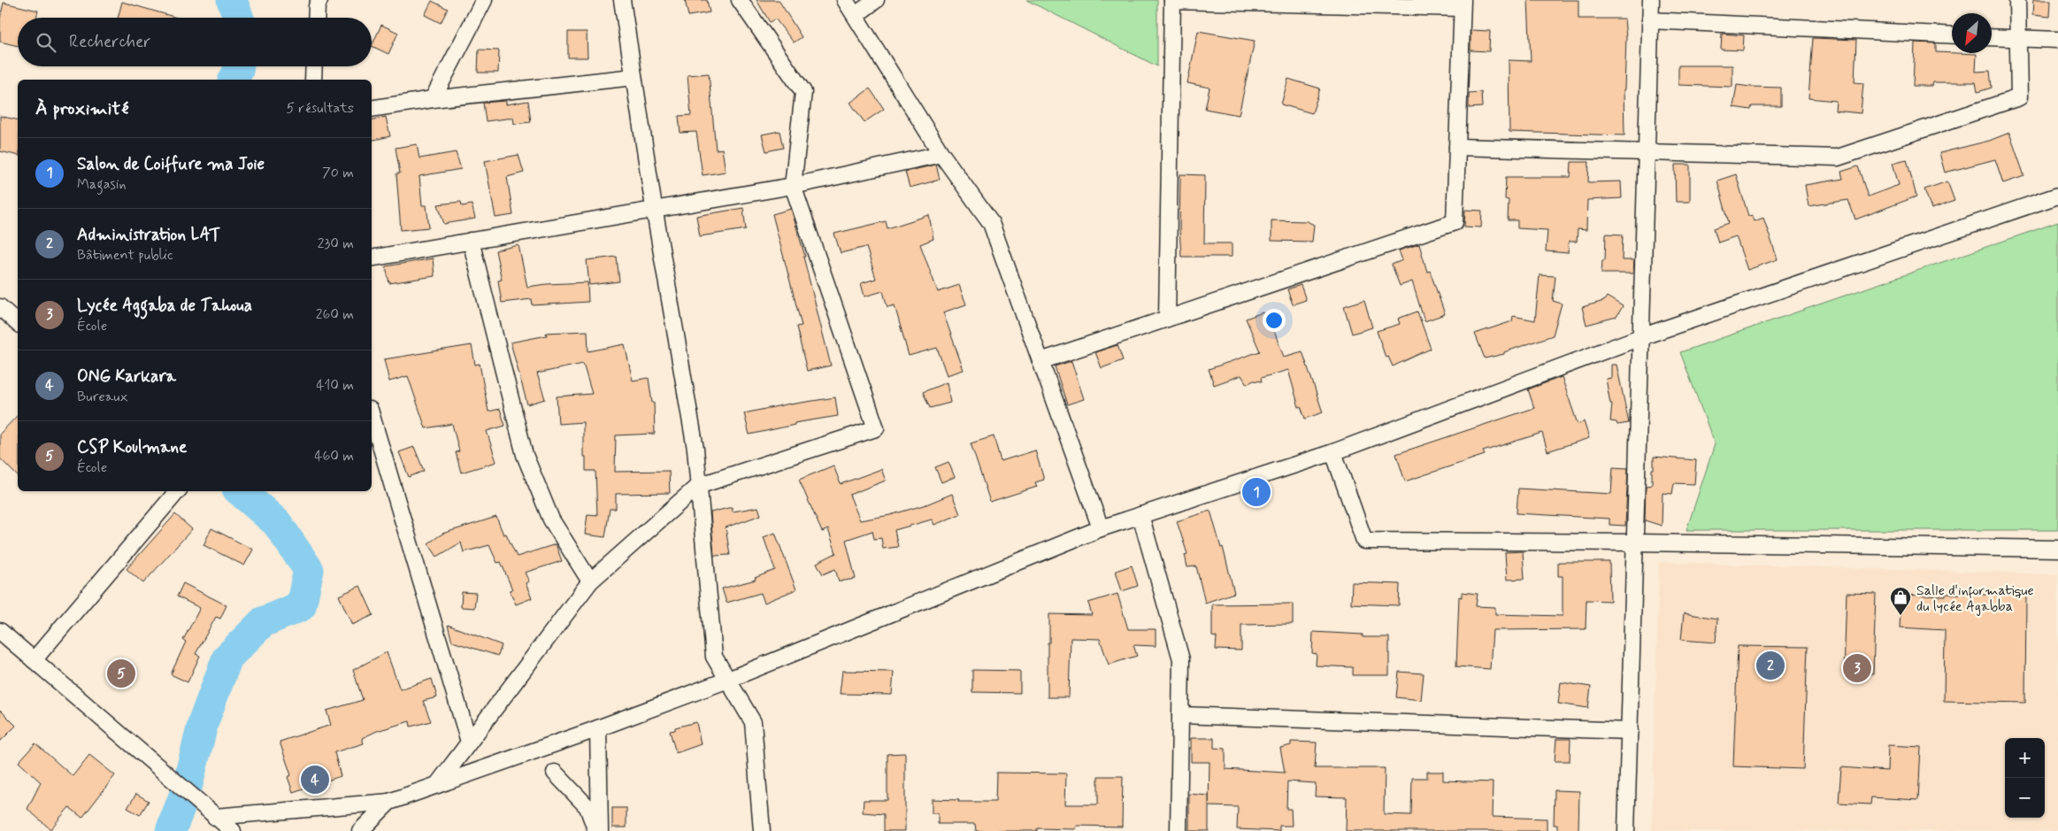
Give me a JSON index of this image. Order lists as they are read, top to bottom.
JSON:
{
  "places": {
    "shop": ["Salle d'informatique du lycée Agabba"]
  },
  "north": "bottom left",
  "page": {
    "search": "Rechercher",
    "heading": ["À proximité", "5 résultats"],
    "list": [
      {
        "mark": "1",
        "name": "Salon de Coiffure ma Joie",
        "note": "Magasin",
        "value": "70 m"
      },
      {
        "mark": "2",
        "name": "Administration LAT",
        "note": "Bâtiment public",
        "value": "230 m"
      },
      {
        "mark": "3",
        "name": "Lycée Aggaba de Tahoua",
        "note": "École",
        "value": "260 m"
      },
      {
        "mark": "4",
        "name": "ONG Karkara",
        "note": "Bureaux",
        "value": "410 m"
      },
      {
        "mark": "5",
        "name": "CSP Koulmane",
        "note": "École",
        "value": "460 m"
      }
    ],
    "pins": [
      "1",
      "2",
      "3",
      "5",
      "4"
    ],
    "map_buttons": ["+", "−"]
  }
}
